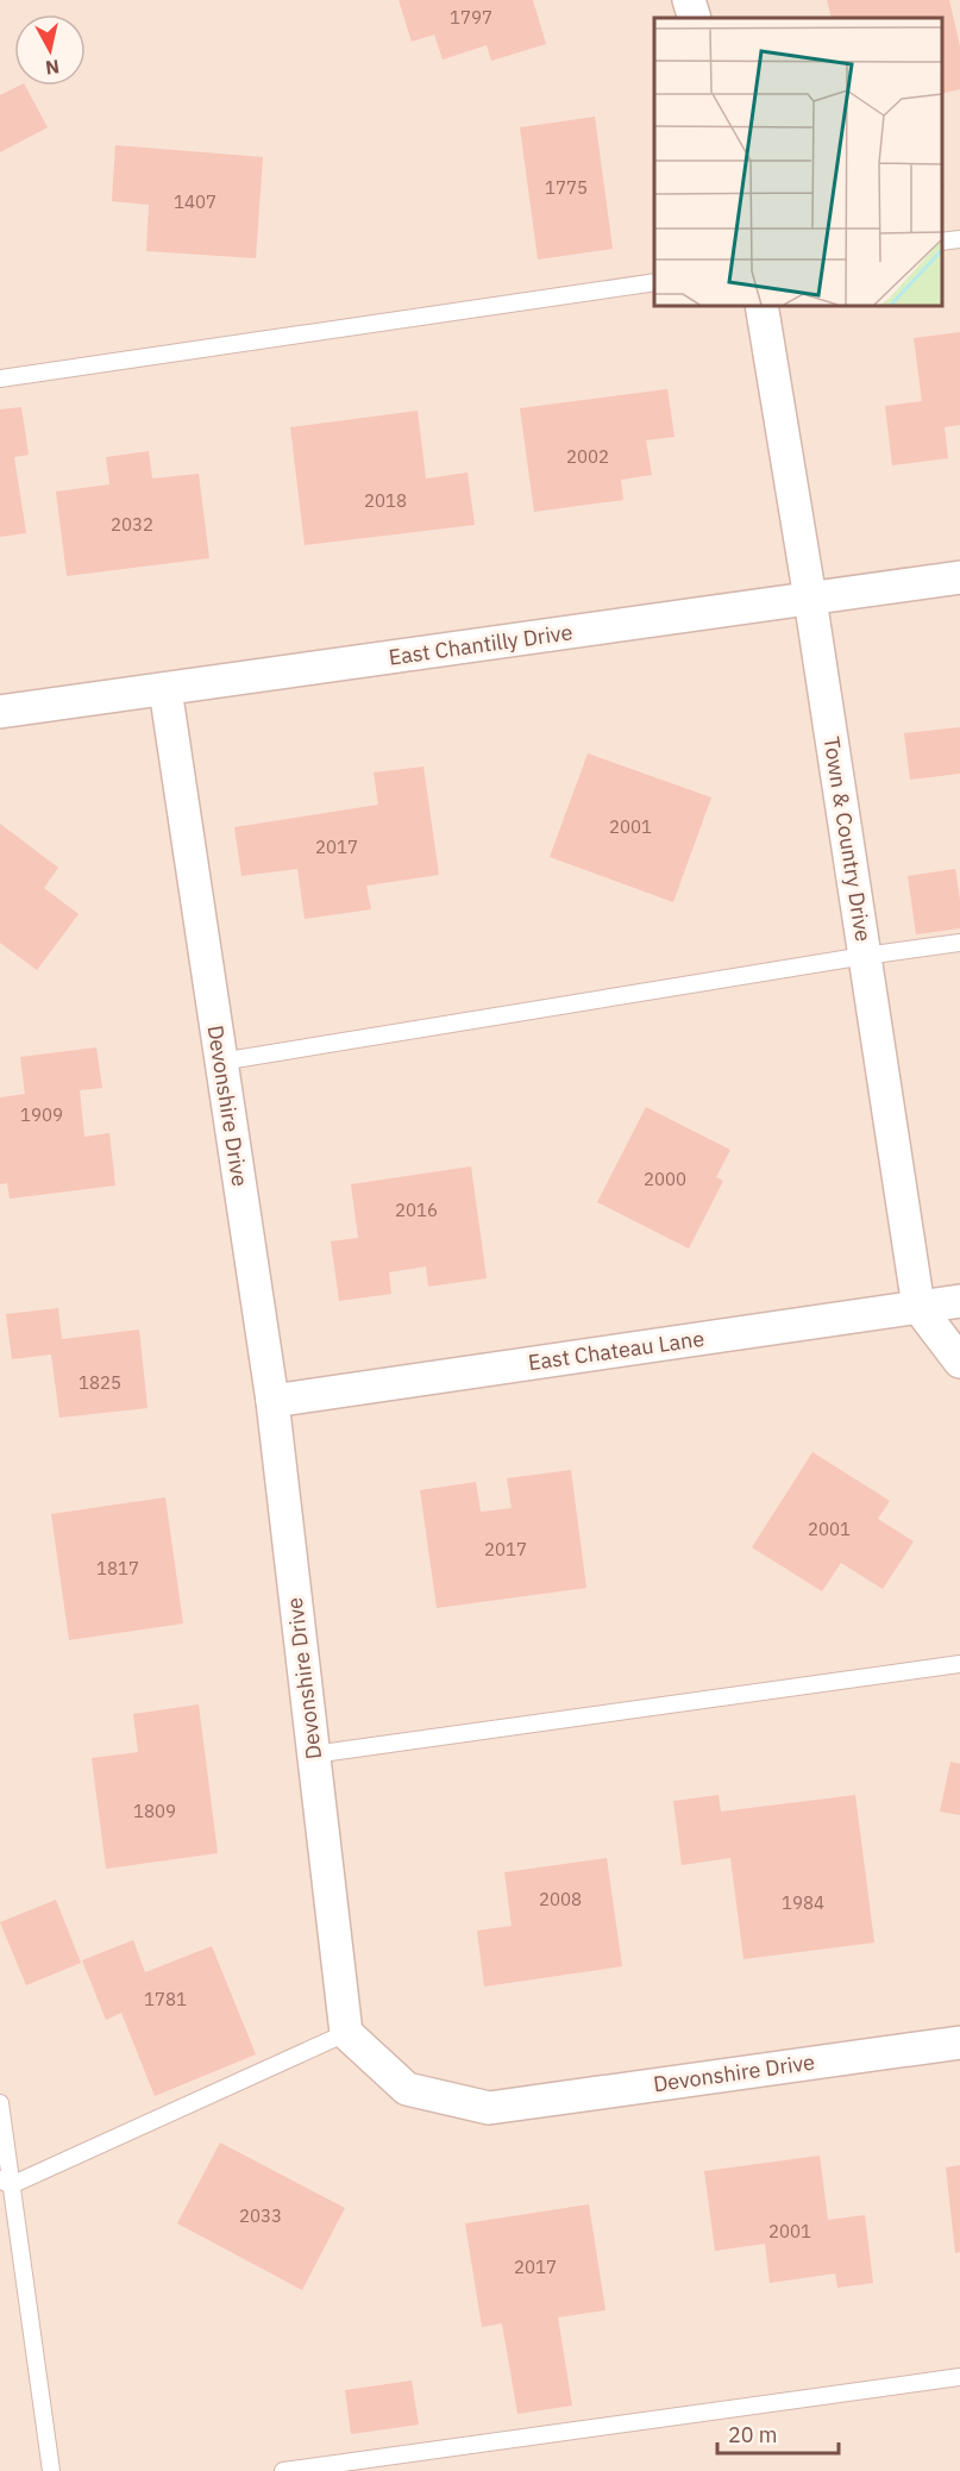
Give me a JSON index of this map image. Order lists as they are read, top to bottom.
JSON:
{
  "streets": {
    "street": [
      "East Chantilly Drive",
      "Town & Country Drive",
      "Devonshire Drive",
      "East Chateau Lane"
    ]
  },
  "crossings": [
    ["East Chantilly Drive", "Town & Country Drive"],
    ["East Chantilly Drive", "Devonshire Drive"],
    ["Town & Country Drive", "East Chateau Lane"],
    ["Devonshire Drive", "East Chateau Lane"]
  ],
  "house_numbers": [
    "1797",
    "1775",
    "1407",
    "2002",
    "2018",
    "2032",
    "2001",
    "2017",
    "1909",
    "2000",
    "2016",
    "1825",
    "2001",
    "2017",
    "1817",
    "1809",
    "2008",
    "1984",
    "1781",
    "2033",
    "2001",
    "2017"
  ],
  "scale_bar": "20 m",
  "north": "bottom"
}
